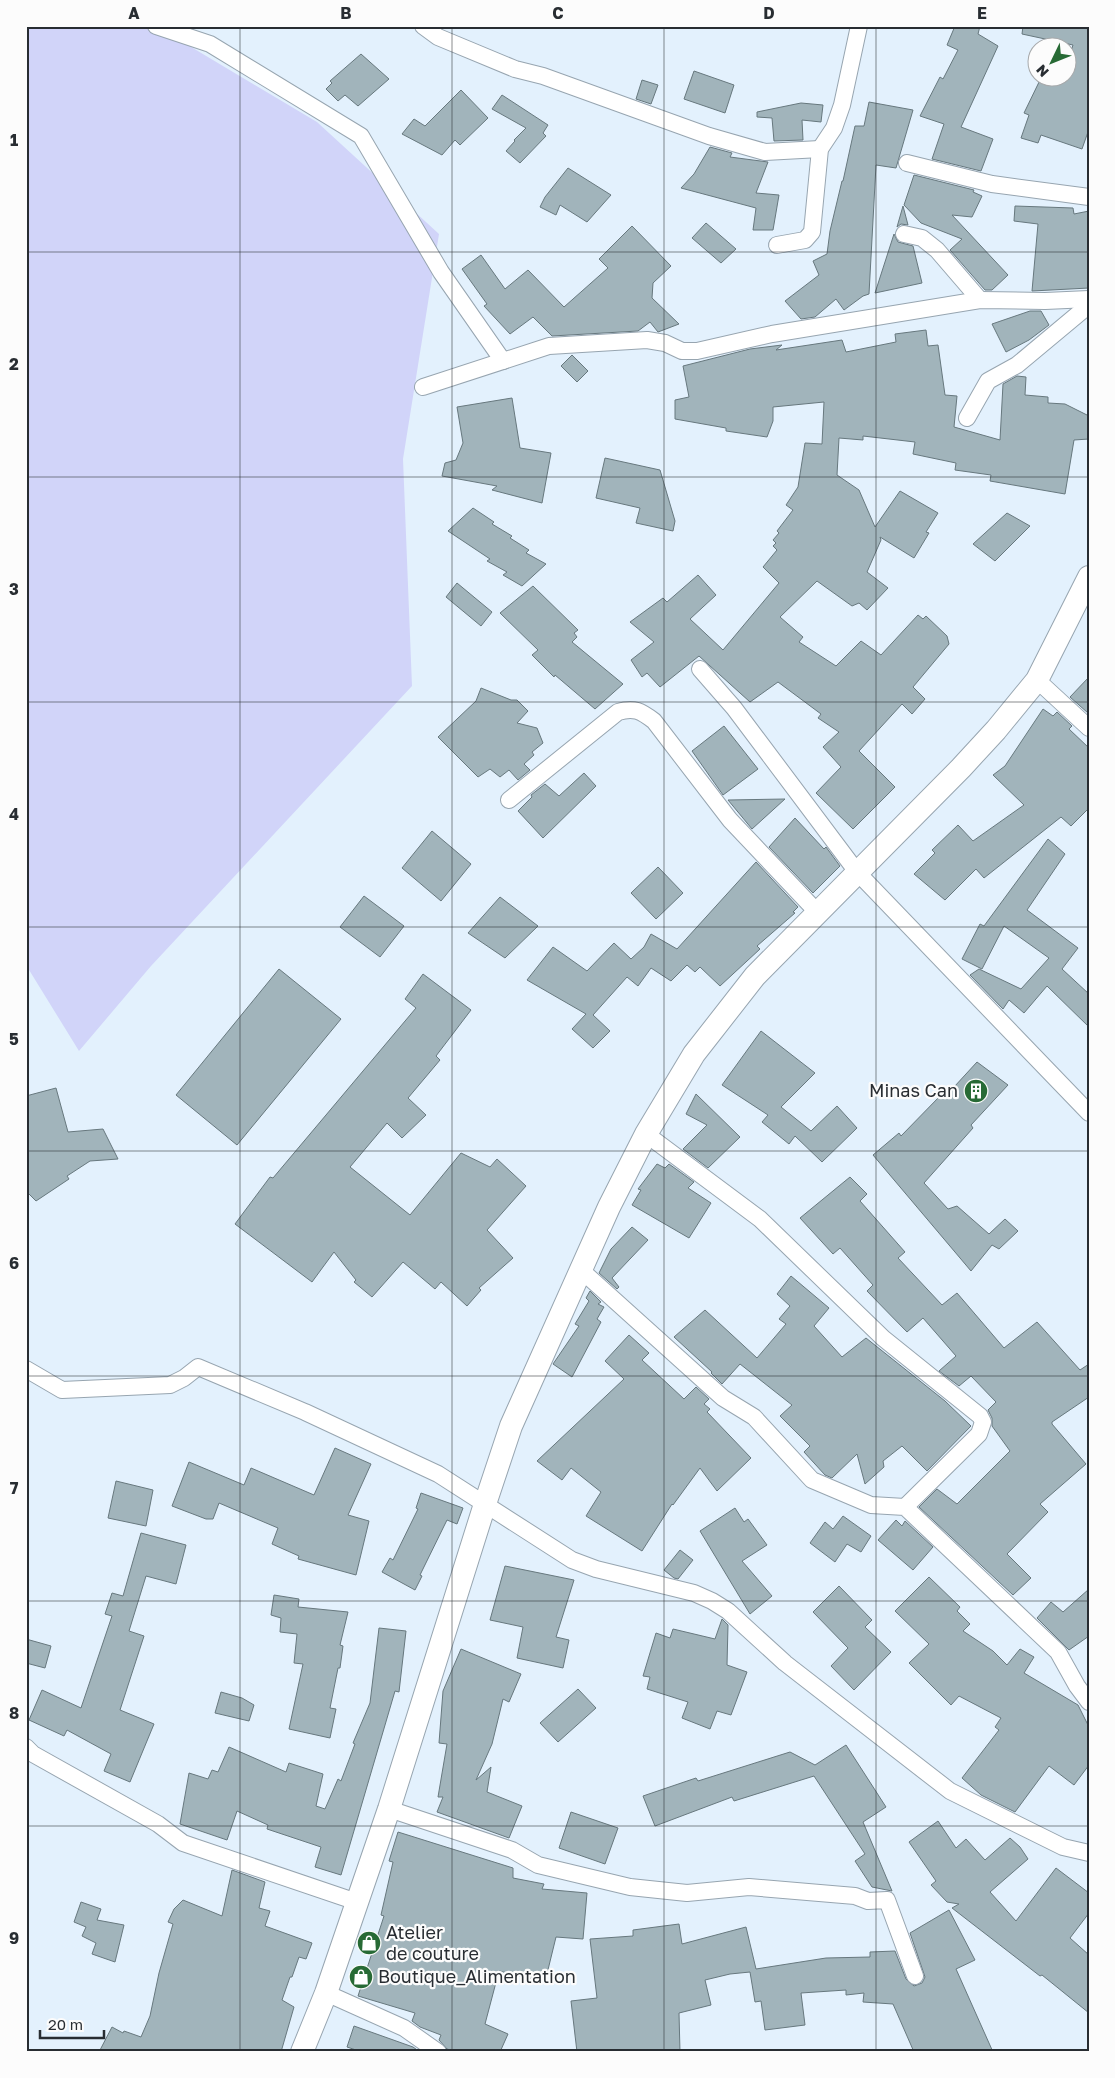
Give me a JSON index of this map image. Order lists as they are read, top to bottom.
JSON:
{
  "places": {
    "building": ["Minas Can"],
    "shop": ["Atelier de couture", "Boutique_Alimentation"]
  },
  "scale_bar": "20 m",
  "north": "bottom left",
  "grid": {
    "columns": [
      "A",
      "B",
      "C",
      "D",
      "E"
    ],
    "rows": [
      "1",
      "2",
      "3",
      "4",
      "5",
      "6",
      "7",
      "8",
      "9"
    ]
  }
}
